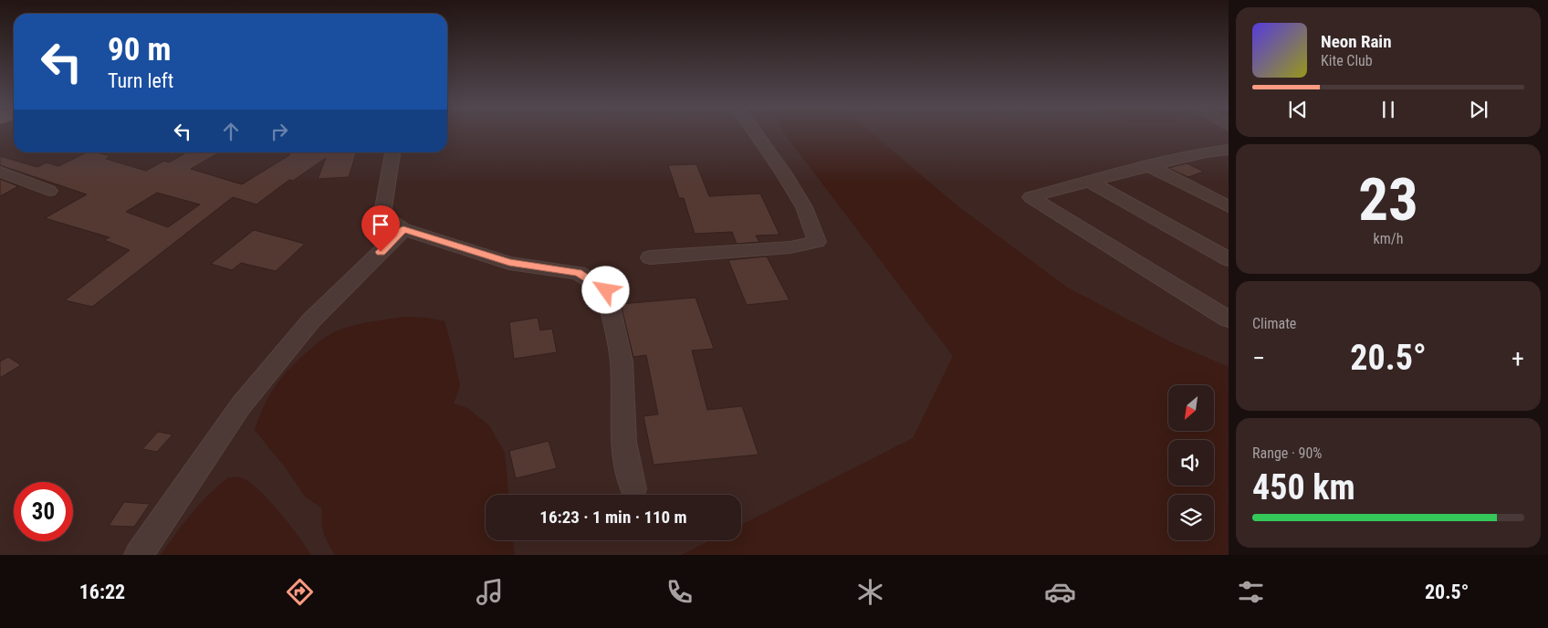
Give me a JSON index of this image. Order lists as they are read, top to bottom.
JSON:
{
  "north": "bottom left",
  "page": {
    "turn": ["90 m", "Turn left"],
    "song": ["Neon Rain", "Kite Club"],
    "tile": [
      ["23", "km/h"],
      "Climate",
      ["Range · 90%", "450 km"]
    ],
    "heat": ["−", "20.5°", "+"],
    "limit": "30",
    "trip": "16:23 · 1 min · 110 m",
    "tabs": ["16:22", "20.5°"]
  }
}
